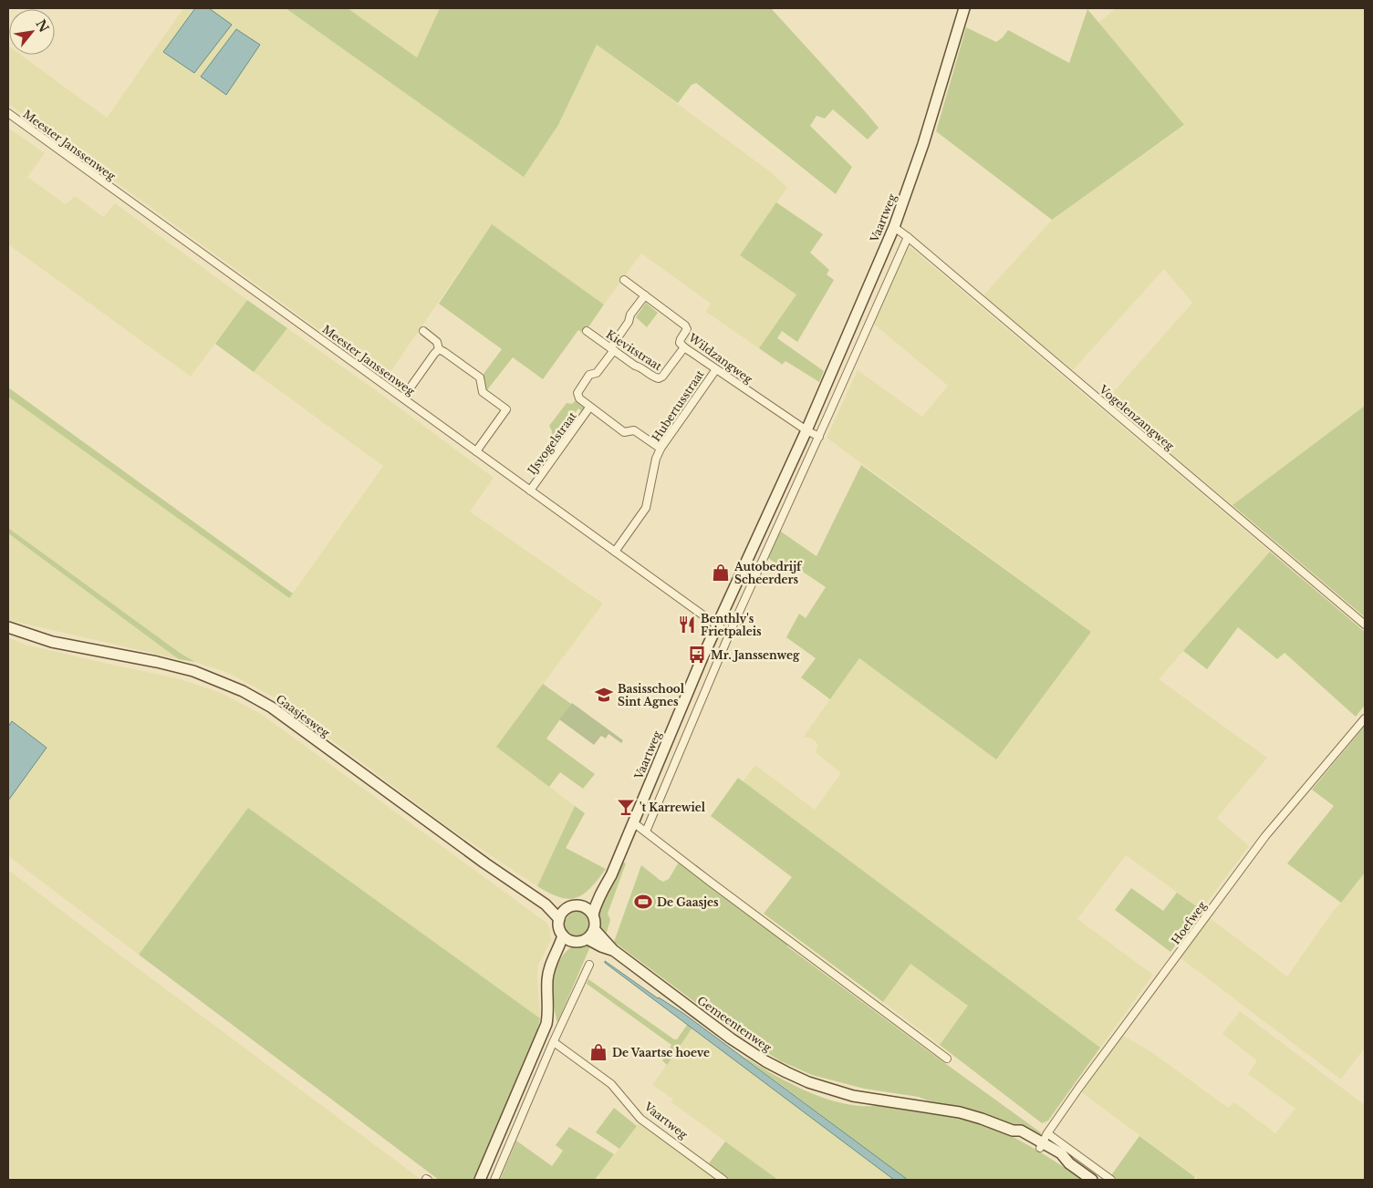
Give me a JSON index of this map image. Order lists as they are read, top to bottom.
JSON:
{
  "streets": {
    "main road": ["Vaartweg", "Gaasjesweg", "Gemeentenweg"],
    "street": [
      "Meester Janssenweg",
      "Kievitstraat",
      "Wildzangweg",
      "Hubertusstraat",
      "Vogelenzangweg",
      "IJsvogelstraat",
      "Hoefweg"
    ]
  },
  "crossings": [
    ["Meester Janssenweg", "Vaartweg"],
    ["Meester Janssenweg", "Hubertusstraat"],
    ["Meester Janssenweg", "IJsvogelstraat"],
    ["Vaartweg", "Wildzangweg"],
    ["Vaartweg", "Vogelenzangweg"],
    ["Vaartweg", "Gaasjesweg"],
    ["Vaartweg", "Gemeentenweg"],
    ["Kievitstraat", "Wildzangweg"],
    ["Wildzangweg", "Hubertusstraat"],
    ["Gaasjesweg", "Gemeentenweg"],
    ["Hoefweg", "Gemeentenweg"]
  ],
  "places": {
    "shop": ["Autobedrijf Scheerders", "De Vaartse hoeve"],
    "restaurant": ["Benthly's Frietpaleis"],
    "bus stop": ["Mr. Janssenweg"],
    "school or university": ["Basisschool Sint Agnes"],
    "bar": ["'t Karrewiel"],
    "sports": ["De Gaasjes"]
  },
  "north": "top right"
}
